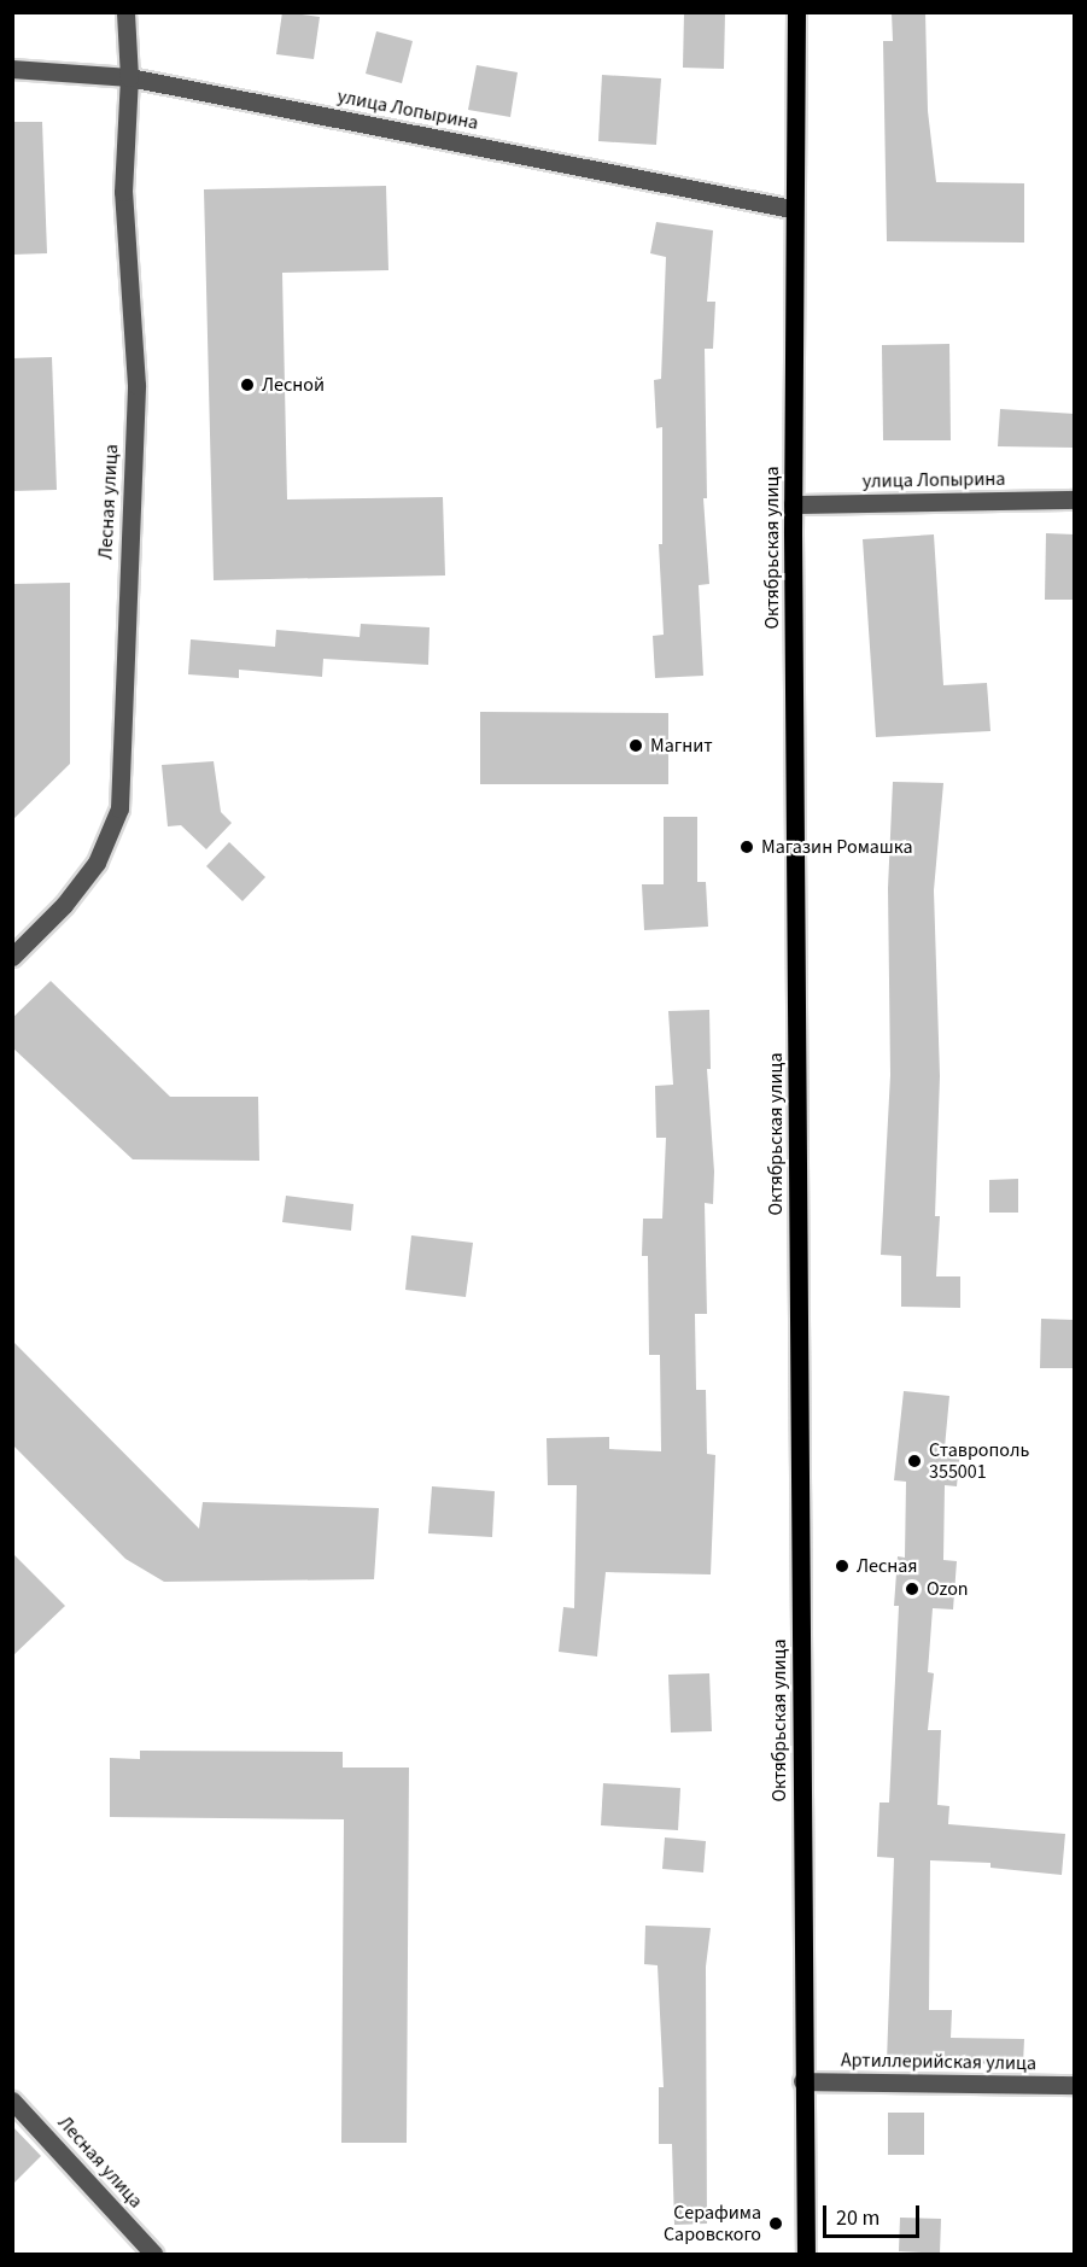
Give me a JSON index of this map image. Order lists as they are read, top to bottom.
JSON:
{
  "streets": {
    "main road": ["Октябрьская улица"],
    "street": ["улица Лопырина", "Лесная улица", "Артиллерийская улица"]
  },
  "crossings": [
    ["улица Лопырина", "Лесная улица"],
    ["улица Лопырина", "Октябрьская улица"],
    ["Октябрьская улица", "Артиллерийская улица"]
  ],
  "places": [
    "Лесной",
    "Магнит",
    "Магазин Ромашка",
    "Ставрополь 355001",
    "Лесная",
    "Ozon",
    "Серафима Саровского"
  ],
  "scale_bar": "20 m"
}
